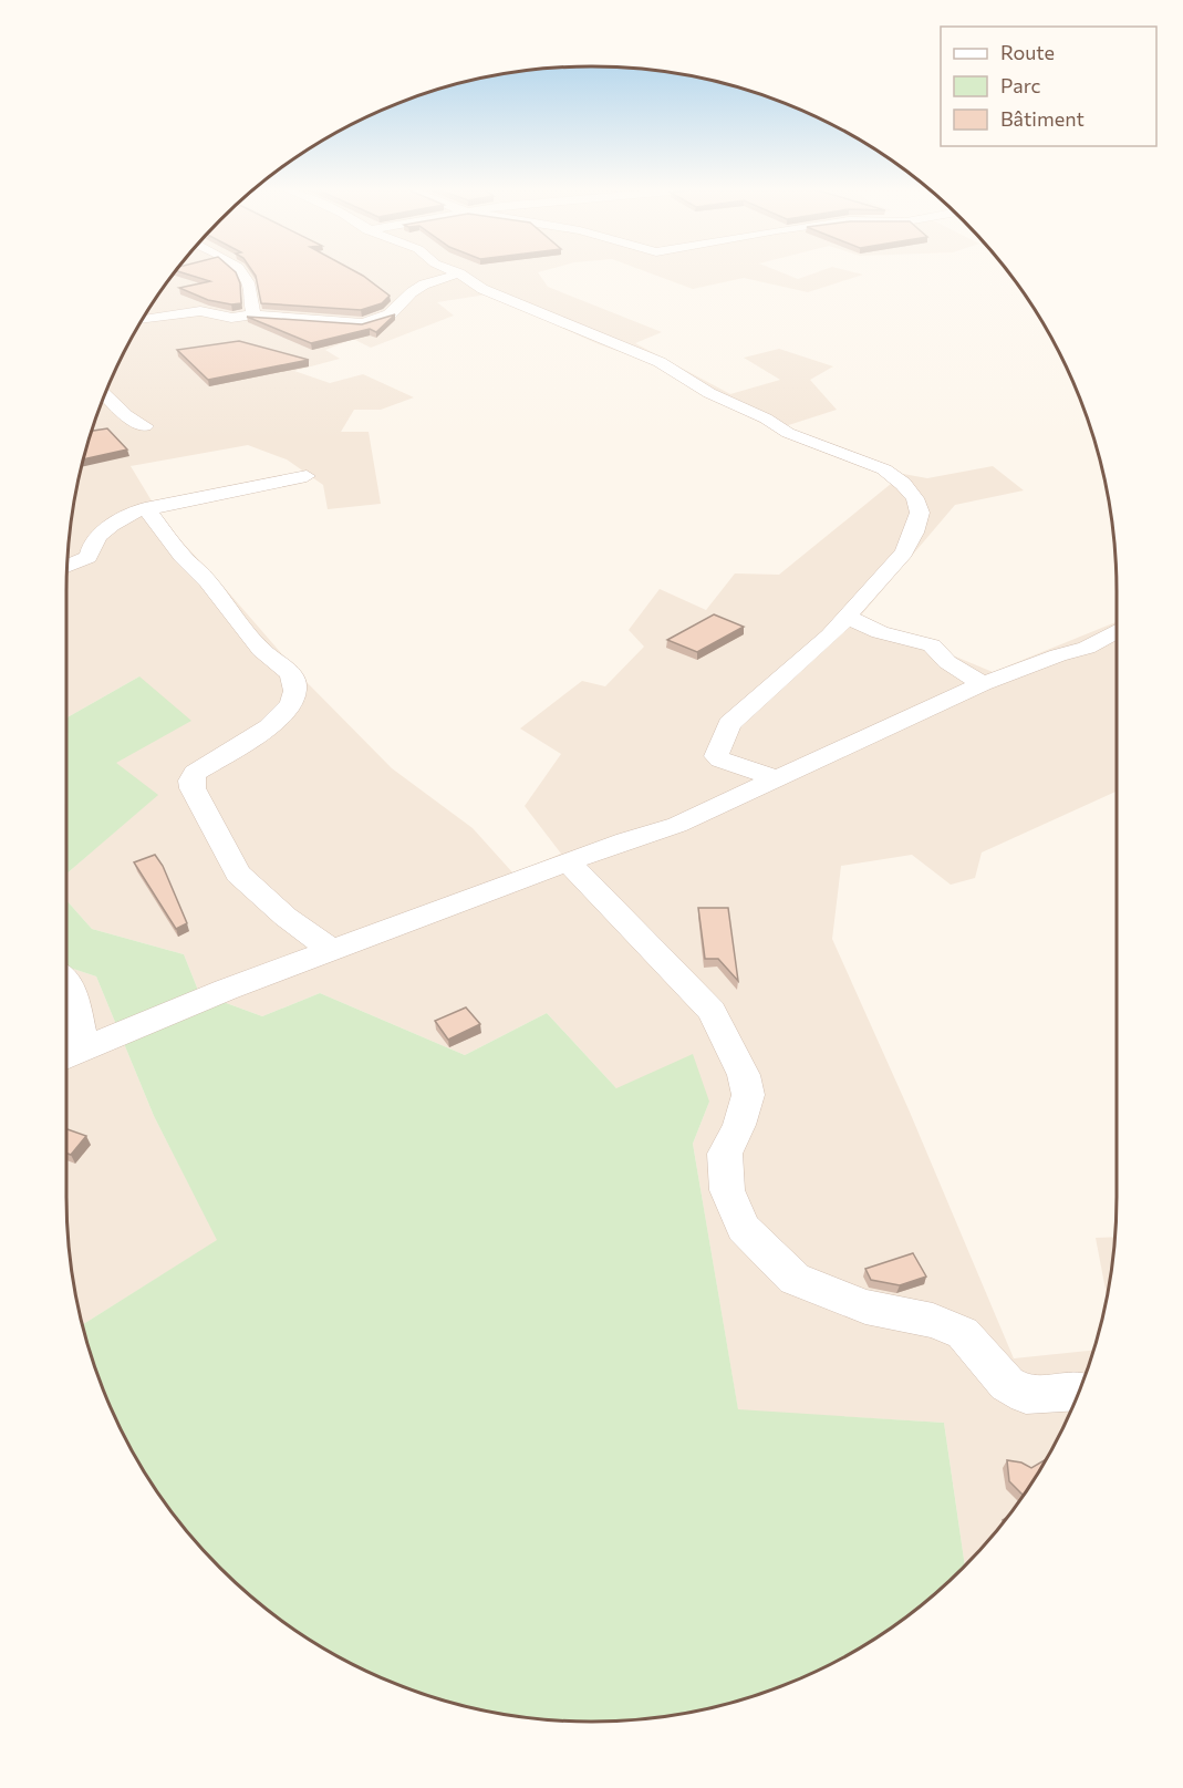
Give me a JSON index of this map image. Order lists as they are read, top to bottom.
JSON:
{
  "legend": ["Route", "Parc", "Bâtiment"]
}
